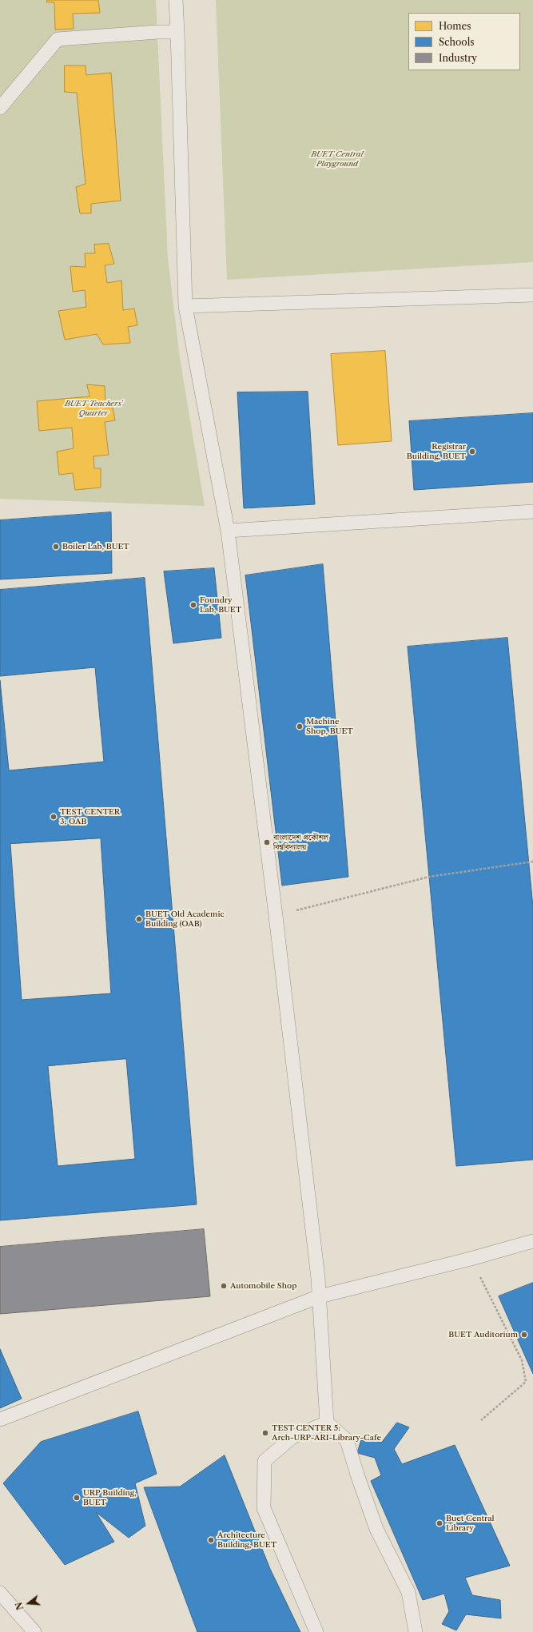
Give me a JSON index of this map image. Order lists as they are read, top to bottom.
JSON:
{
  "parks": ["BUET Central Playground", "BUET Teachers' Quarter"],
  "places": [
    "Registrar Building, BUET",
    "Boiler Lab, BUET",
    "Foundry Lab, BUET",
    "Machine Shop, BUET",
    "TEST CENTER 3: OAB",
    "বাংলাদেশ প্রকৌশল বিশ্ববিদ্যালয়",
    "BUET Old Academic Building (OAB)",
    "Automobile Shop",
    "BUET Auditorium",
    "TEST CENTER 5: Arch-URP-ARI-Library-Cafe",
    "URP Building, BUET",
    "Buet Central Library",
    "Architecture Building, BUET"
  ],
  "legend": ["Homes", "Schools", "Industry"],
  "north": "left"
}
